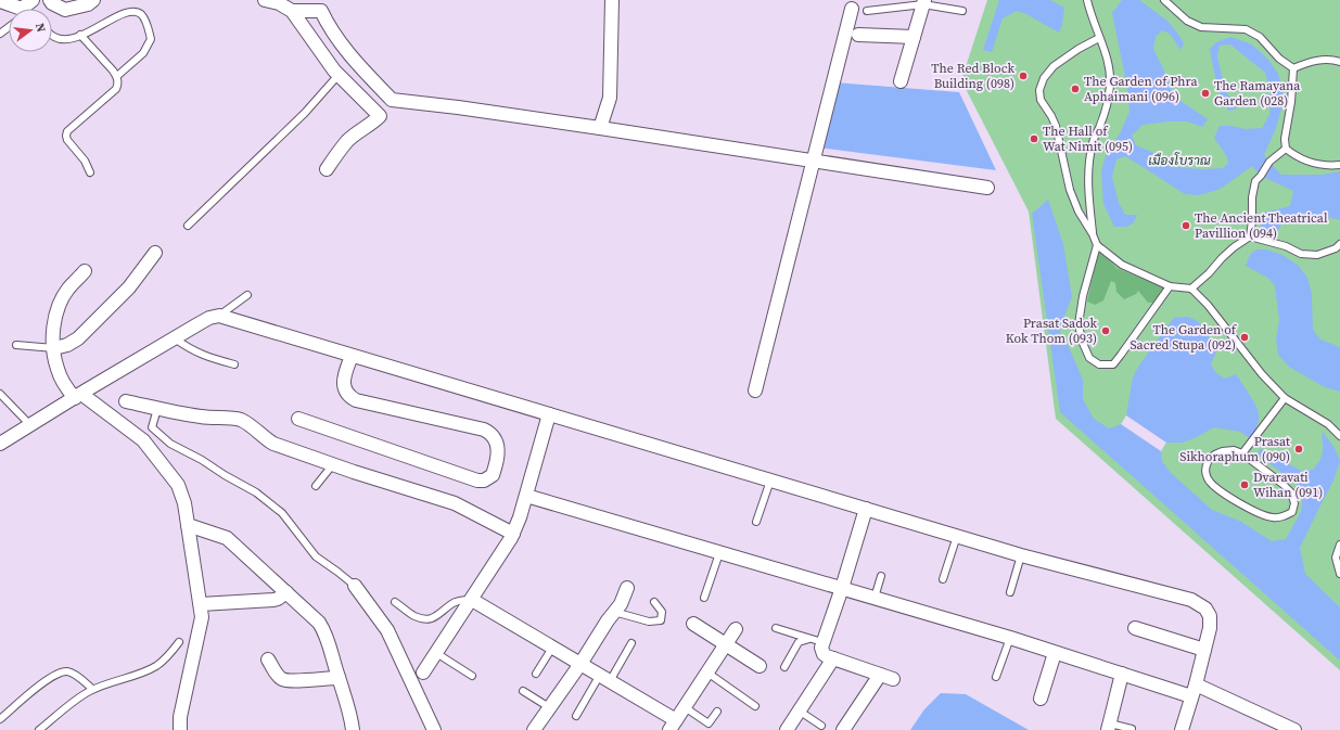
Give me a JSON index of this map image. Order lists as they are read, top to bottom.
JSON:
{
  "parks": ["เมืองโบราณ"],
  "places": [
    "The Red Block Building (098)",
    "The Garden of Phra Aphaimani (096)",
    "The Ramayana Garden (028)",
    "The Hall of Wat Nimit (095)",
    "The Ancient Theatrical Pavillion (094)",
    "Prasat Sadok Kok Thom (093)",
    "The Garden of Sacred Stupa (092)",
    "Prasat Sikhoraphum (090)",
    "Dvaravati Wihan (091)"
  ],
  "north": "right"
}
